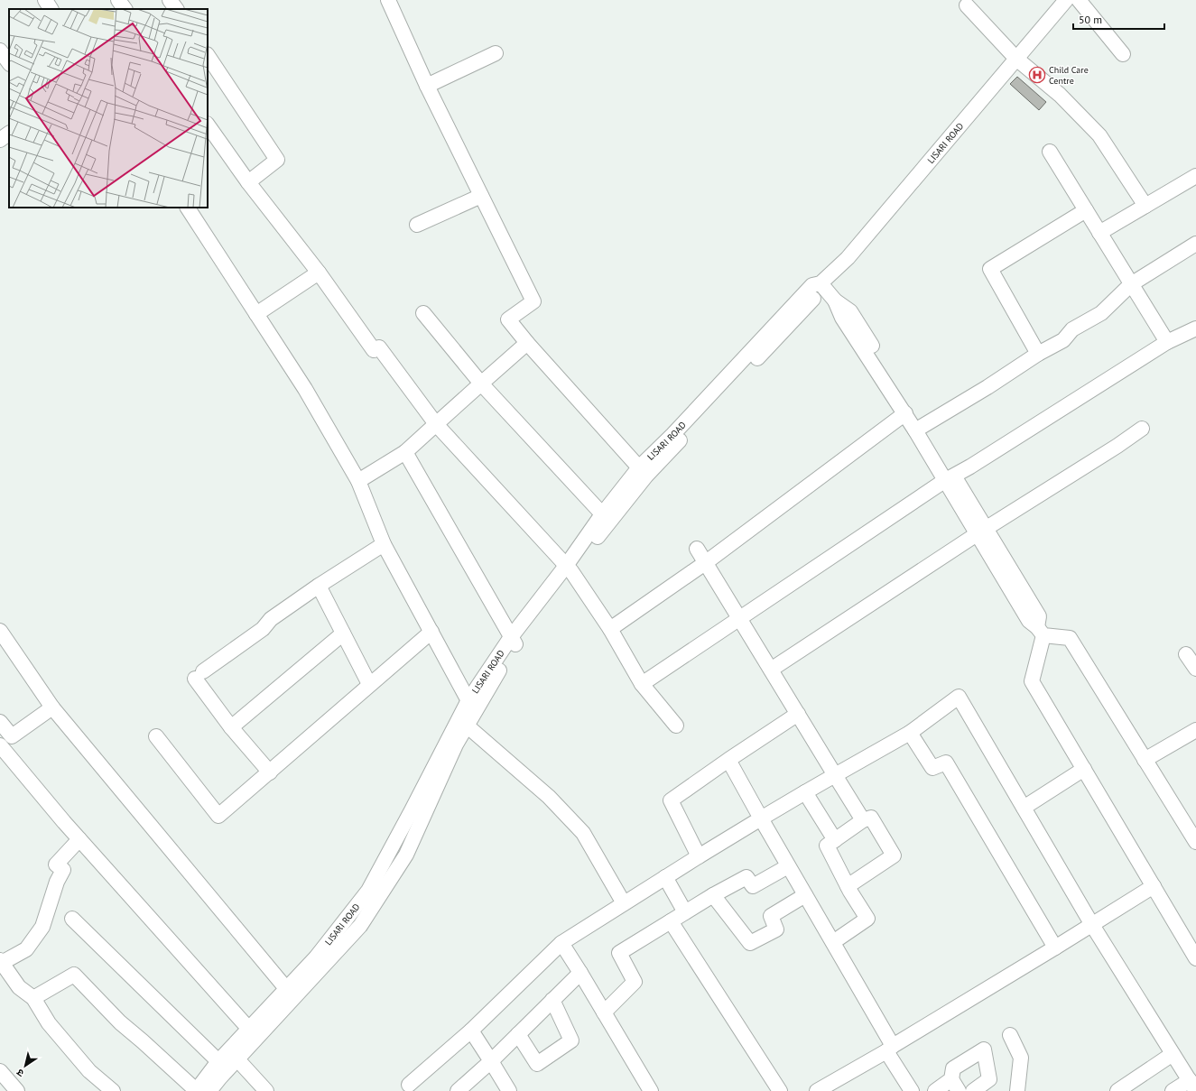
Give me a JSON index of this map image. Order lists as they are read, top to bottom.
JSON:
{
  "streets": {
    "street": ["LISARI ROAD"]
  },
  "places": {
    "hospital": ["Child Care Centre"]
  },
  "scale_bar": "50 m",
  "north": "bottom left"
}
